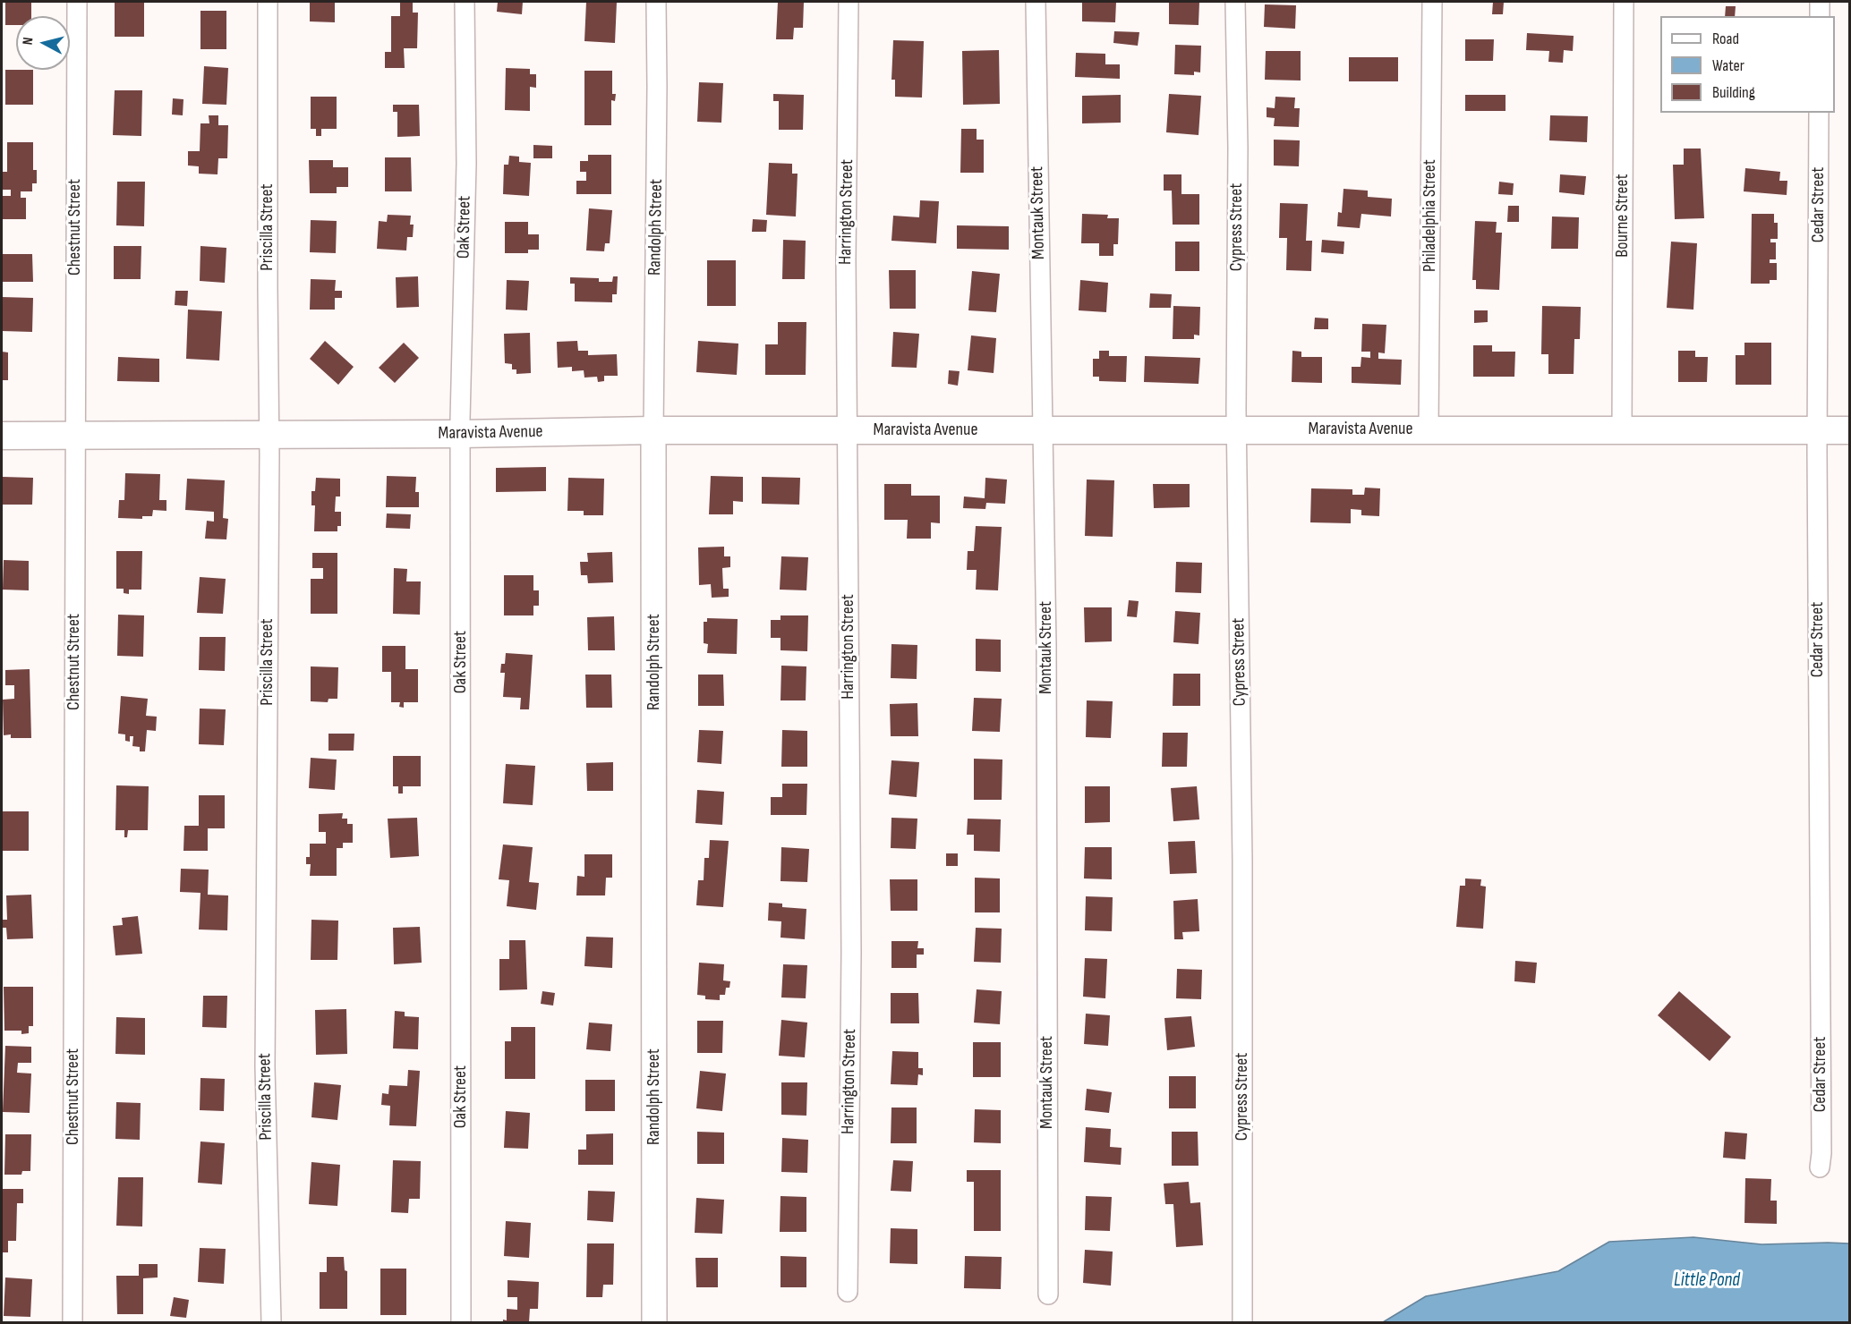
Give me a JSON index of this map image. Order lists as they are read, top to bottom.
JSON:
{
  "streets": {
    "main road": ["Maravista Avenue"],
    "street": [
      "Cedar Street",
      "Harrington Street",
      "Montauk Street",
      "Philadelphia Street",
      "Bourne Street",
      "Chestnut Street",
      "Priscilla Street",
      "Oak Street",
      "Randolph Street",
      "Cypress Street"
    ]
  },
  "crossings": [
    ["Cedar Street", "Maravista Avenue"],
    ["Harrington Street", "Maravista Avenue"],
    ["Montauk Street", "Maravista Avenue"],
    ["Philadelphia Street", "Maravista Avenue"],
    ["Bourne Street", "Maravista Avenue"],
    ["Chestnut Street", "Maravista Avenue"],
    ["Priscilla Street", "Maravista Avenue"],
    ["Oak Street", "Maravista Avenue"],
    ["Randolph Street", "Maravista Avenue"],
    ["Cypress Street", "Maravista Avenue"]
  ],
  "water": ["Little Pond"],
  "legend": ["Road", "Water", "Building"],
  "north": "left"
}
